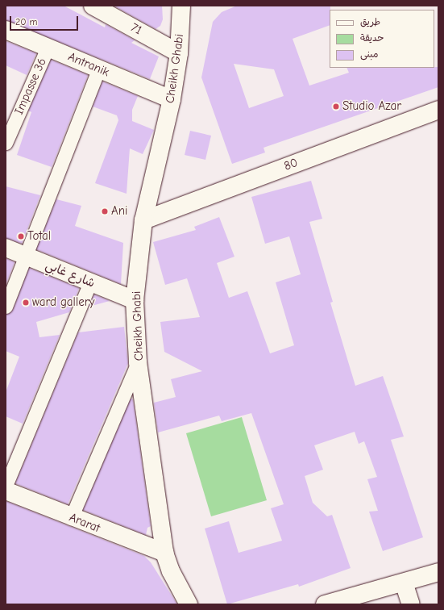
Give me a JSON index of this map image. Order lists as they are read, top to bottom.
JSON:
{
  "streets": {
    "street": [
      "71",
      "Antranik",
      "Cheikh Ghabi",
      "Impasse 36",
      "80",
      "شارع غابي",
      "Ararat"
    ]
  },
  "crossings": [
    ["71", "Cheikh Ghabi"],
    ["Antranik", "Cheikh Ghabi"],
    ["Antranik", "Impasse 36"],
    ["Cheikh Ghabi", "80"],
    ["Cheikh Ghabi", "شارع غابي"],
    ["Cheikh Ghabi", "Ararat"]
  ],
  "places": [
    "Studio Azar",
    "Ani",
    "Total",
    "ward gallery"
  ],
  "legend": ["طريق", "حديقة", "مبنى"],
  "scale_bar": "20 m"
}
